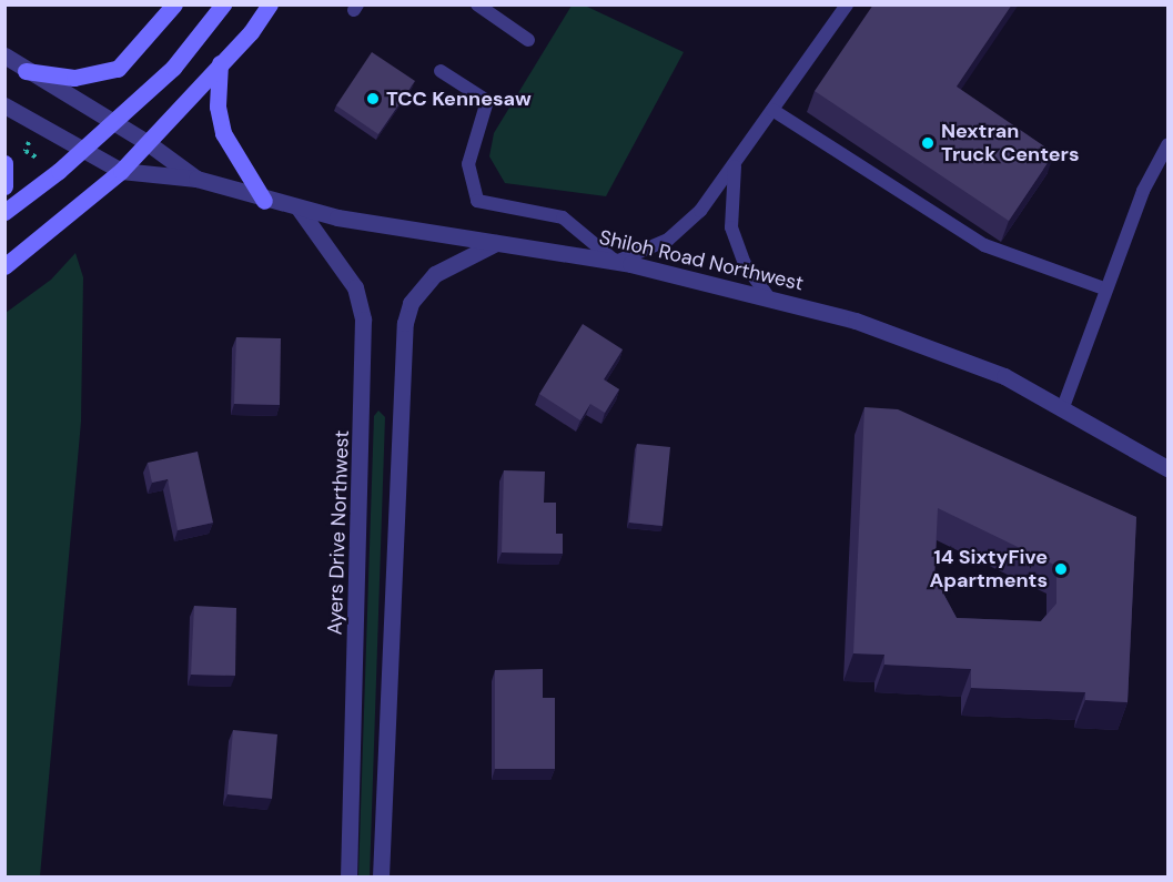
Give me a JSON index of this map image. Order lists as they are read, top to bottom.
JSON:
{
  "streets": {
    "street": ["Shiloh Road Northwest", "Ayers Drive Northwest"]
  },
  "crossings": [
    ["Shiloh Road Northwest", "Ayers Drive Northwest"]
  ],
  "places": ["TCC Kennesaw", "Nextran Truck Centers", "14 SixtyFive Apartments"]
}
